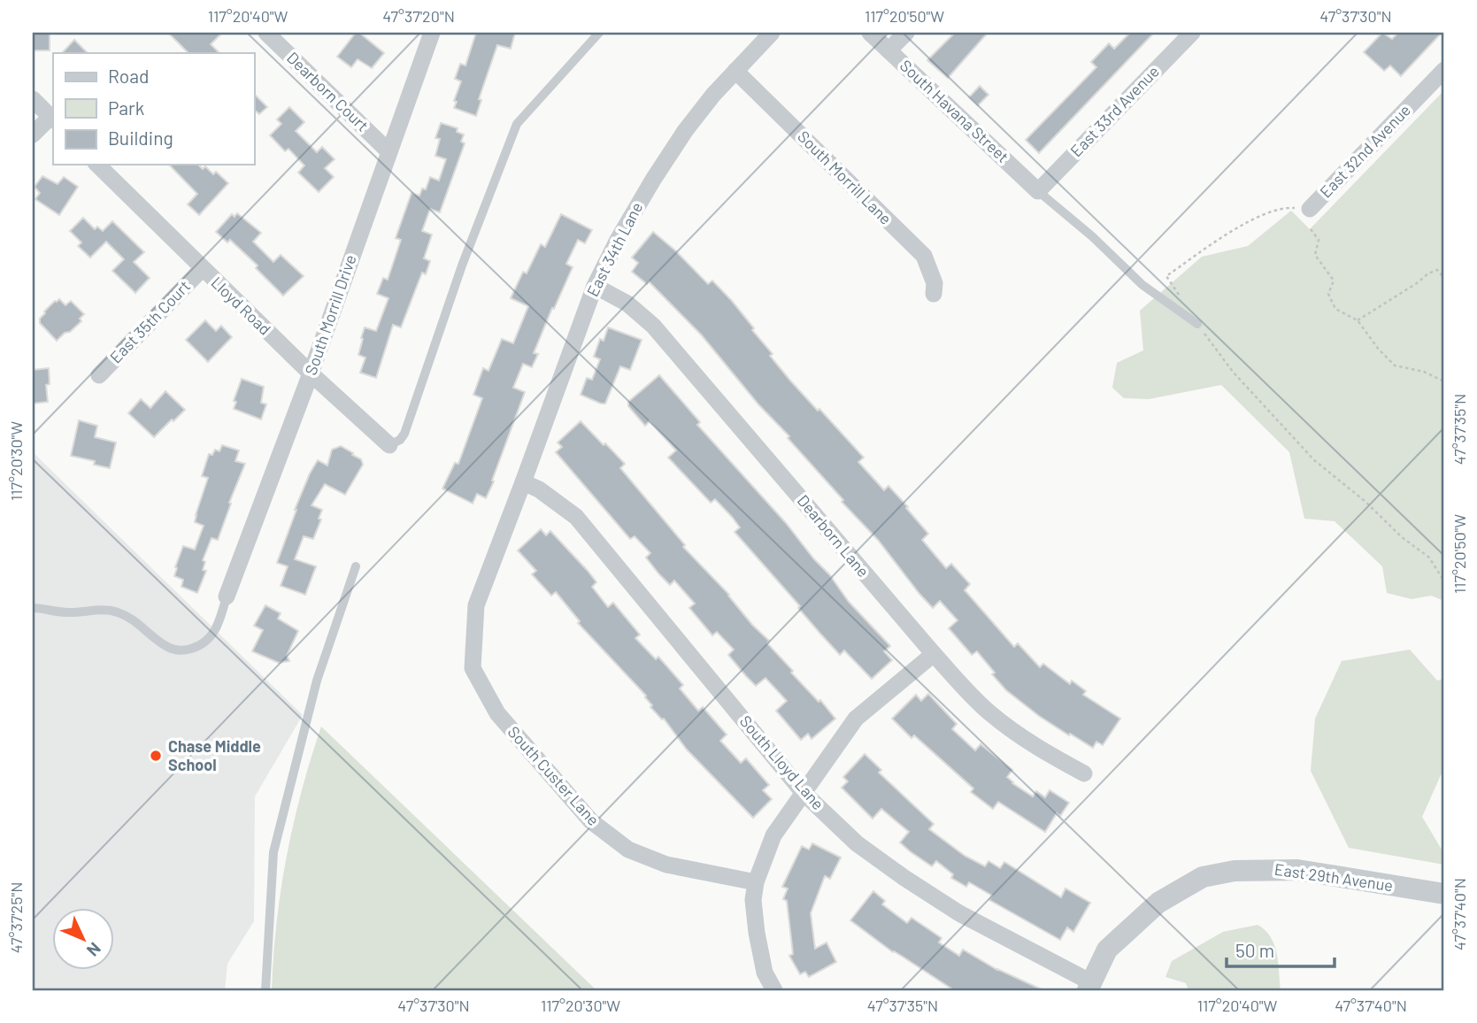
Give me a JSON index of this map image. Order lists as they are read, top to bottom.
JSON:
{
  "streets": {
    "street": [
      "Dearborn Court",
      "South Havana Street",
      "East 33rd Avenue",
      "East 32nd Avenue",
      "South Morrill Lane",
      "East 34th Lane",
      "Lloyd Road",
      "South Morrill Drive",
      "East 35th Court",
      "Dearborn Lane",
      "South Lloyd Lane",
      "South Custer Lane",
      "East 29th Avenue"
    ]
  },
  "crossings": [
    ["Dearborn Court", "South Morrill Drive"],
    ["South Havana Street", "East 33rd Avenue"],
    ["South Morrill Lane", "East 34th Lane"],
    ["East 34th Lane", "Dearborn Lane"],
    ["East 34th Lane", "South Lloyd Lane"],
    ["East 34th Lane", "South Custer Lane"],
    ["Lloyd Road", "South Morrill Drive"],
    ["Lloyd Road", "East 35th Court"],
    ["South Lloyd Lane", "East 29th Avenue"]
  ],
  "places": ["Chase Middle School"],
  "legend": ["Road", "Park", "Building"],
  "scale_bar": "50 m",
  "north": "bottom right",
  "coordinates": [
    "117°20'40\"W",
    "47°37'20\"N",
    "117°20'50\"W",
    "47°37'30\"N",
    "47°37'35\"N",
    "117°20'30\"W",
    "47°37'40\"N",
    "47°37'25\"N"
  ]
}
